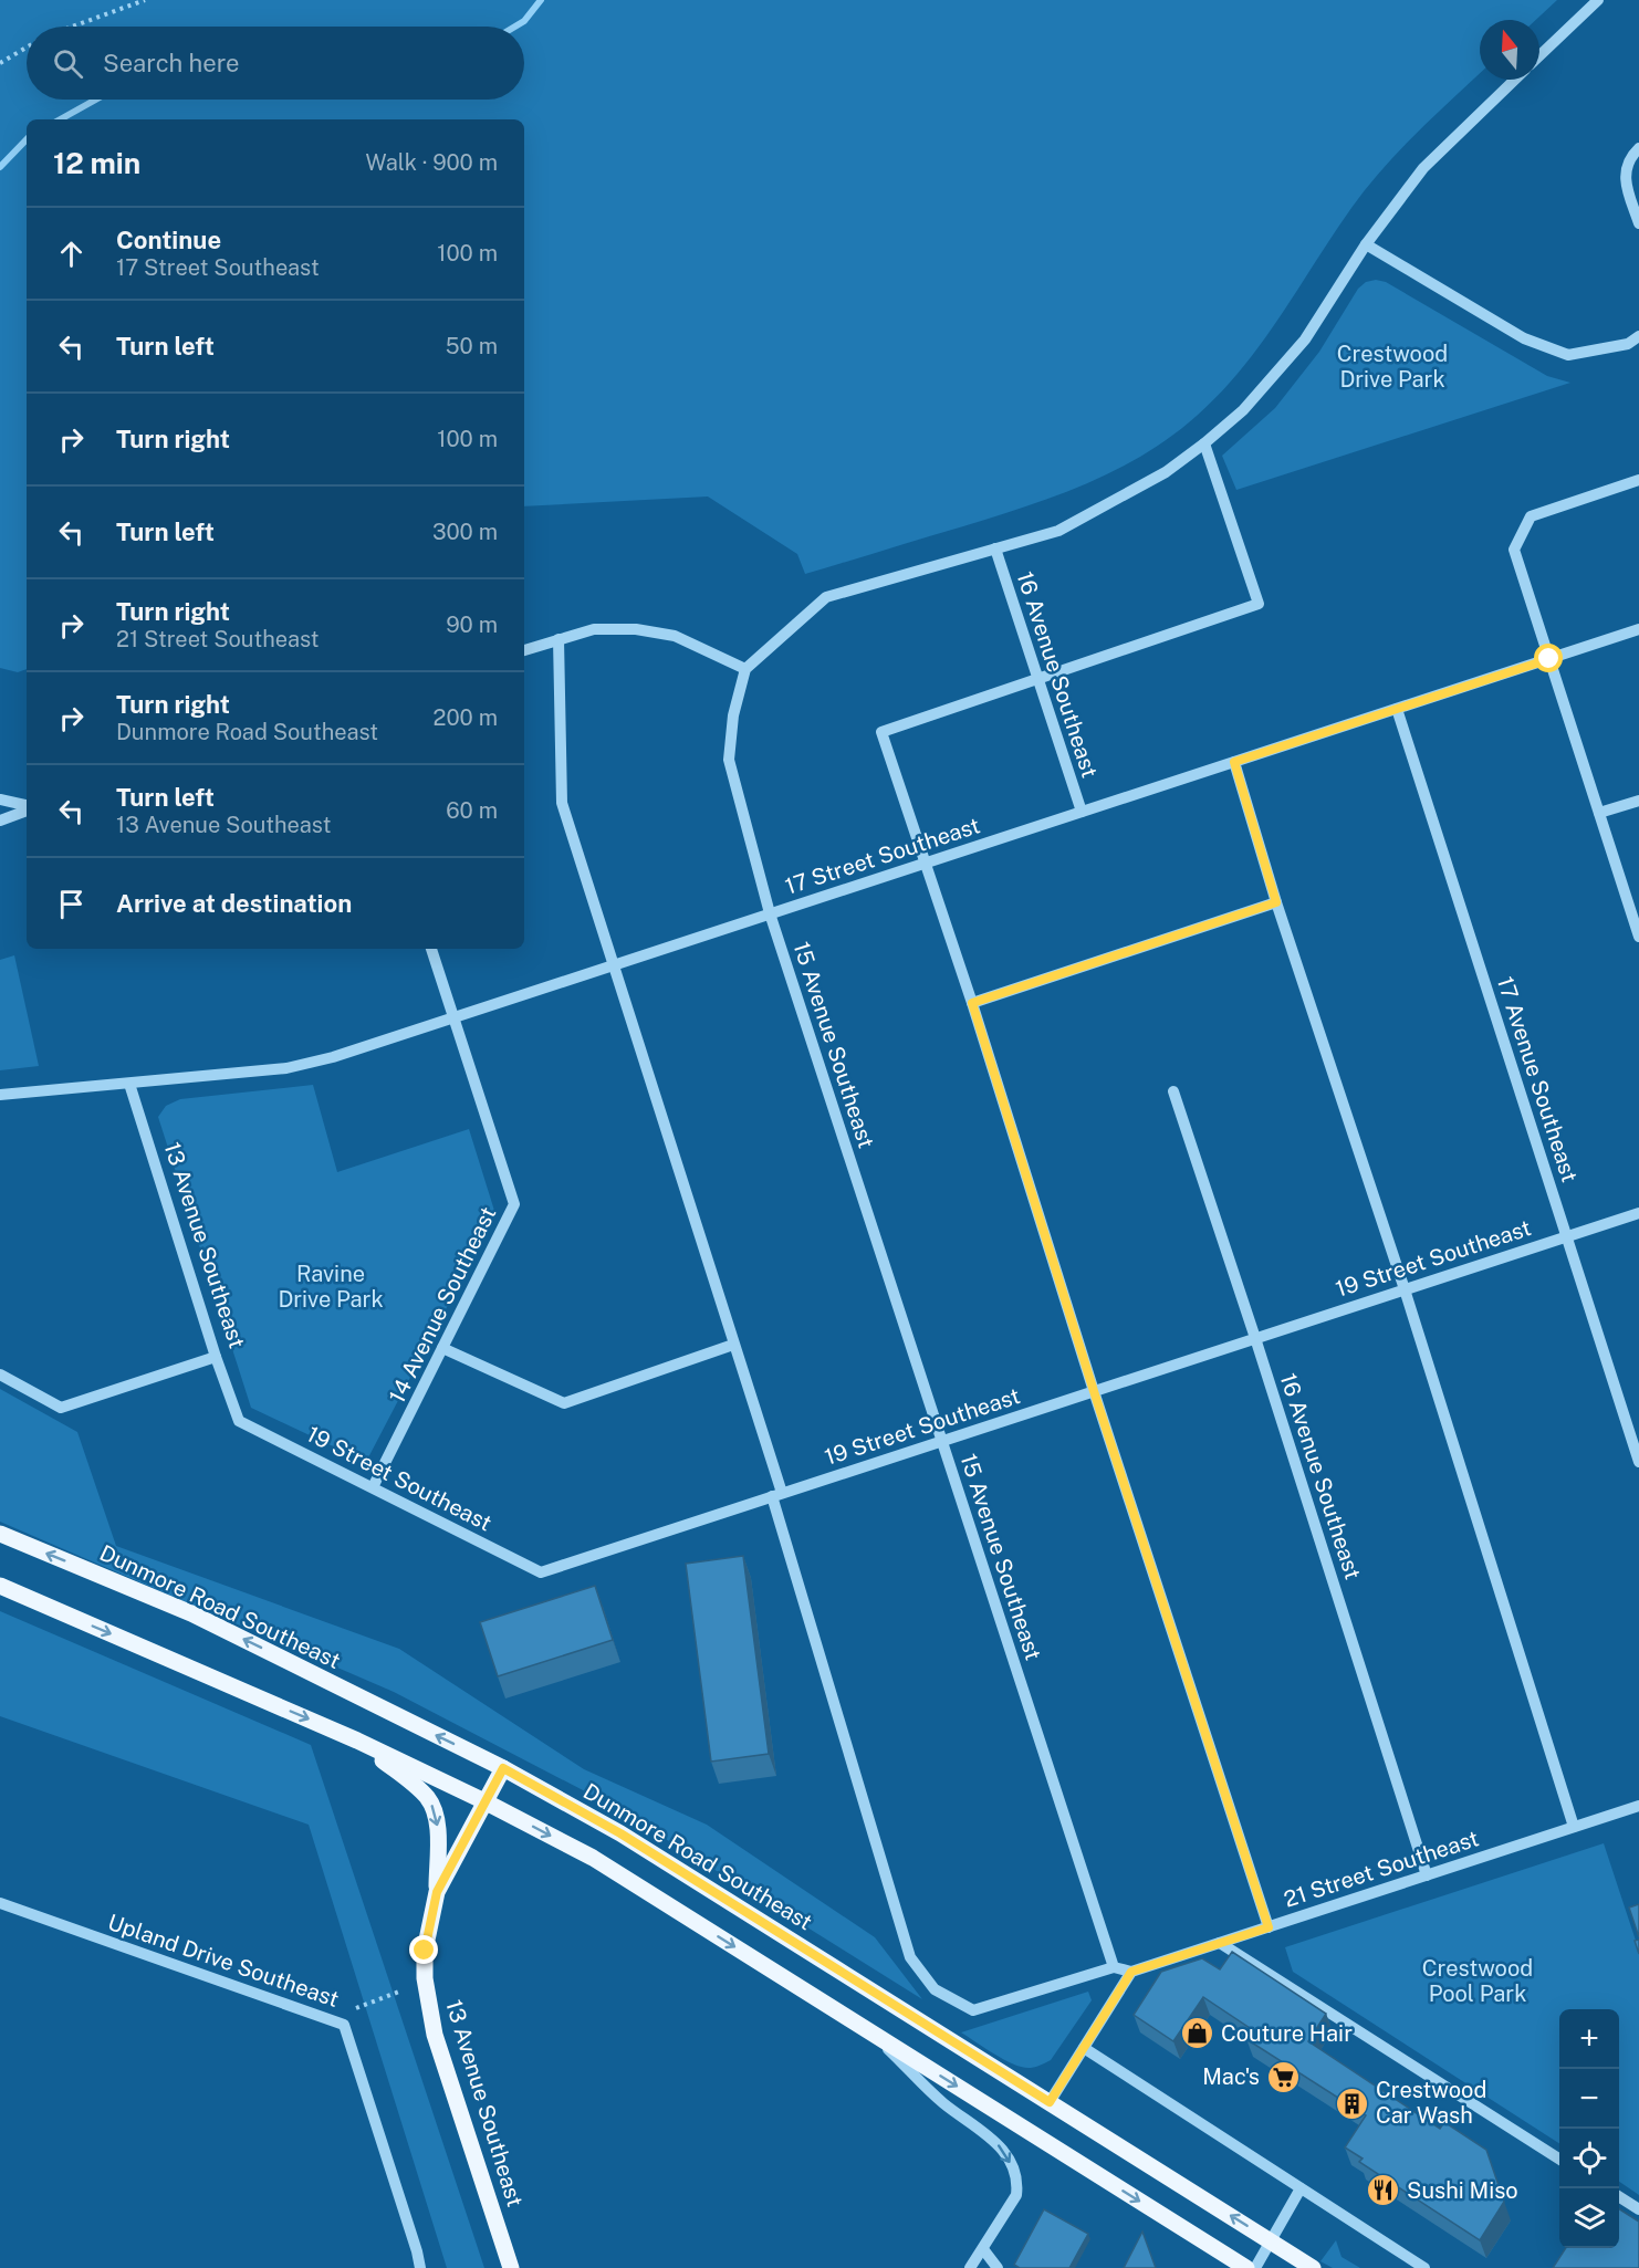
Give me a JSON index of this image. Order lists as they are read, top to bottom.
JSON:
{
  "streets": {
    "main road": ["13 Avenue Southeast", "Dunmore Road Southeast"],
    "street": [
      "16 Avenue Southeast",
      "17 Street Southeast",
      "15 Avenue Southeast",
      "17 Avenue Southeast",
      "19 Street Southeast",
      "14 Avenue Southeast",
      "21 Street Southeast",
      "Upland Drive Southeast"
    ]
  },
  "crossings": [
    ["16 Avenue Southeast", "17 Street Southeast"],
    ["16 Avenue Southeast", "19 Street Southeast"],
    ["16 Avenue Southeast", "21 Street Southeast"],
    ["17 Street Southeast", "15 Avenue Southeast"],
    ["17 Street Southeast", "17 Avenue Southeast"],
    ["17 Street Southeast", "13 Avenue Southeast"],
    ["17 Street Southeast", "14 Avenue Southeast"],
    ["15 Avenue Southeast", "19 Street Southeast"],
    ["17 Avenue Southeast", "19 Street Southeast"],
    ["13 Avenue Southeast", "19 Street Southeast"],
    ["13 Avenue Southeast", "Dunmore Road Southeast"],
    ["19 Street Southeast", "14 Avenue Southeast"]
  ],
  "parks": ["Crestwood Drive Park", "Ravine Drive Park", "Crestwood Pool Park"],
  "places": {
    "shop": ["Couture Hair"],
    "supermarket": ["Mac's"],
    "building": ["Crestwood Car Wash"],
    "restaurant": ["Sushi Miso"]
  },
  "north": "top",
  "page": {
    "search": "Search here",
    "heading": ["12 min", "Walk · 900 m"],
    "list": [
      ["Continue", "17 Street Southeast", "100 m"],
      ["Turn left", "50 m"],
      ["Turn right", "100 m"],
      ["Turn left", "300 m"],
      ["Turn right", "21 Street Southeast", "90 m"],
      ["Turn right", "Dunmore Road Southeast", "200 m"],
      ["Turn left", "13 Avenue Southeast", "60 m"],
      "Arrive at destination"
    ],
    "map_buttons": ["+", "−"]
  }
}
